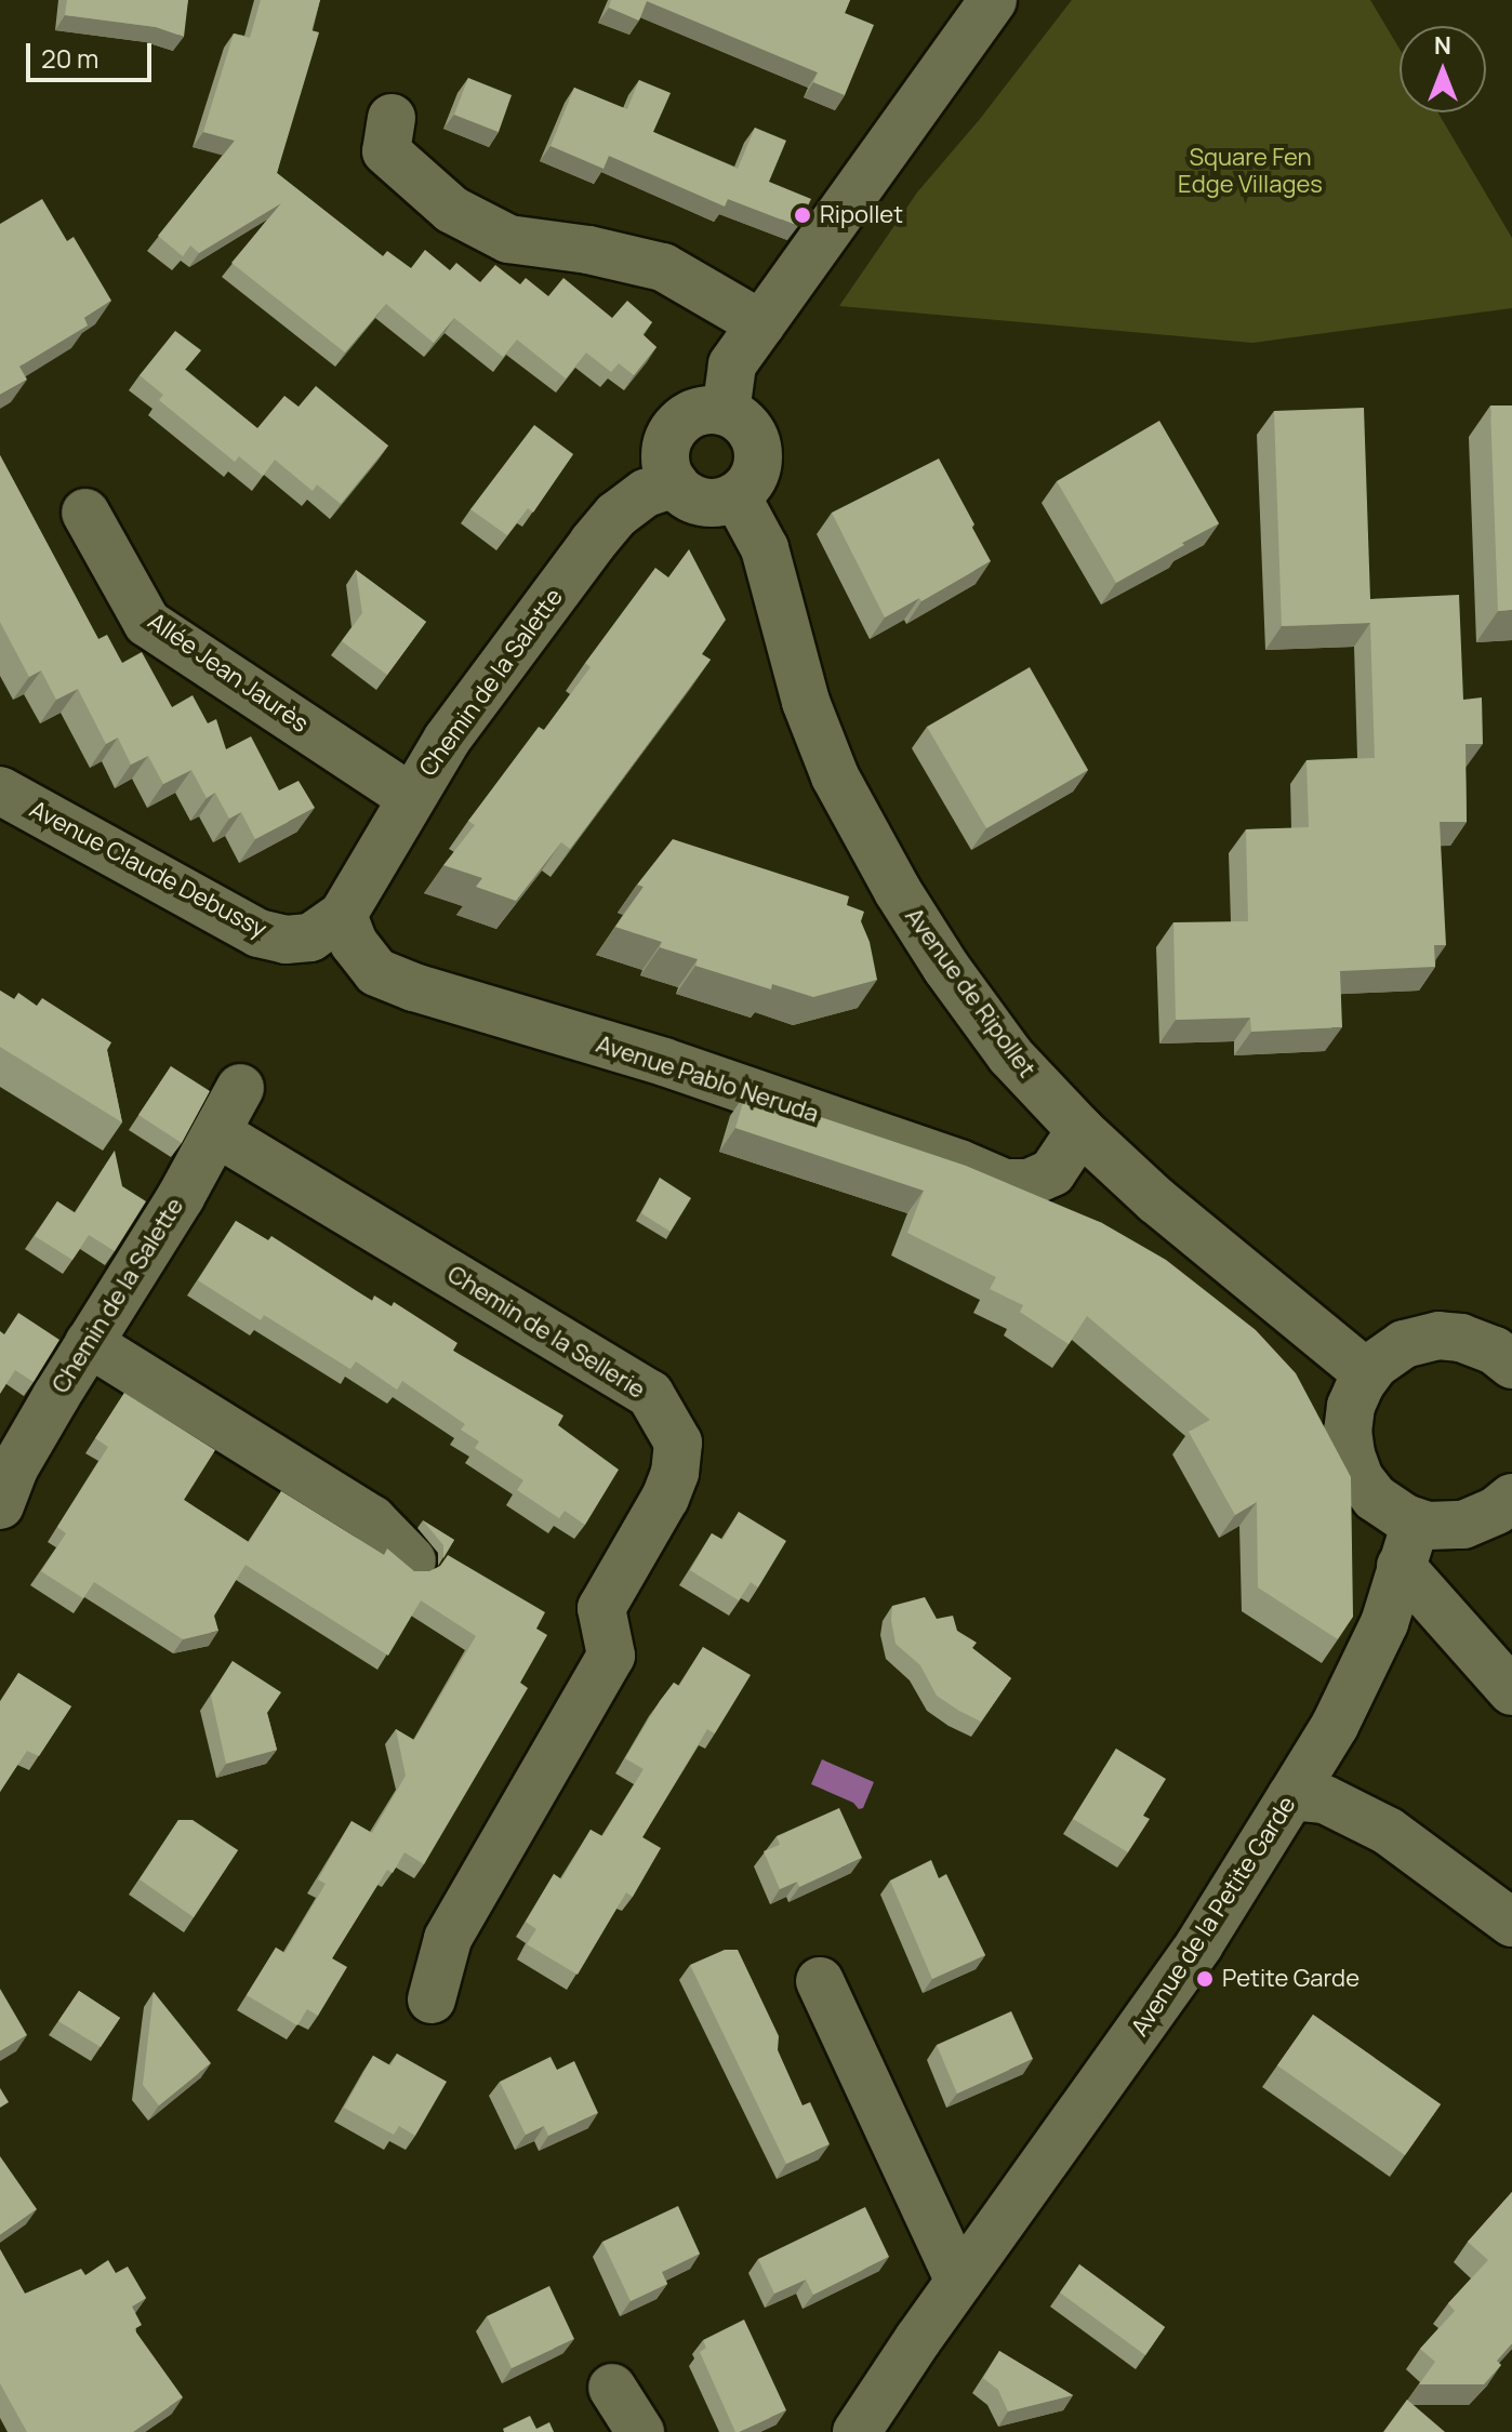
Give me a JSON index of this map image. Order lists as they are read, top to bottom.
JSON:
{
  "streets": {
    "street": [
      "Allée Jean Jaurès",
      "Chemin de la Salette",
      "Avenue Claude Debussy",
      "Avenue de Ripollet",
      "Avenue Pablo Neruda",
      "Chemin de la Sellerie",
      "Avenue de la Petite Garde"
    ]
  },
  "crossings": [
    ["Allée Jean Jaurès", "Chemin de la Salette"],
    ["Chemin de la Salette", "Avenue Claude Debussy"],
    ["Chemin de la Salette", "Avenue de Ripollet"],
    ["Chemin de la Salette", "Avenue Pablo Neruda"],
    ["Chemin de la Salette", "Chemin de la Sellerie"],
    ["Avenue Claude Debussy", "Avenue Pablo Neruda"],
    ["Avenue de Ripollet", "Avenue Pablo Neruda"]
  ],
  "parks": ["Square Fen Edge Villages"],
  "places": ["Ripollet", "Petite Garde"],
  "scale_bar": "20 m",
  "north": "top"
}
